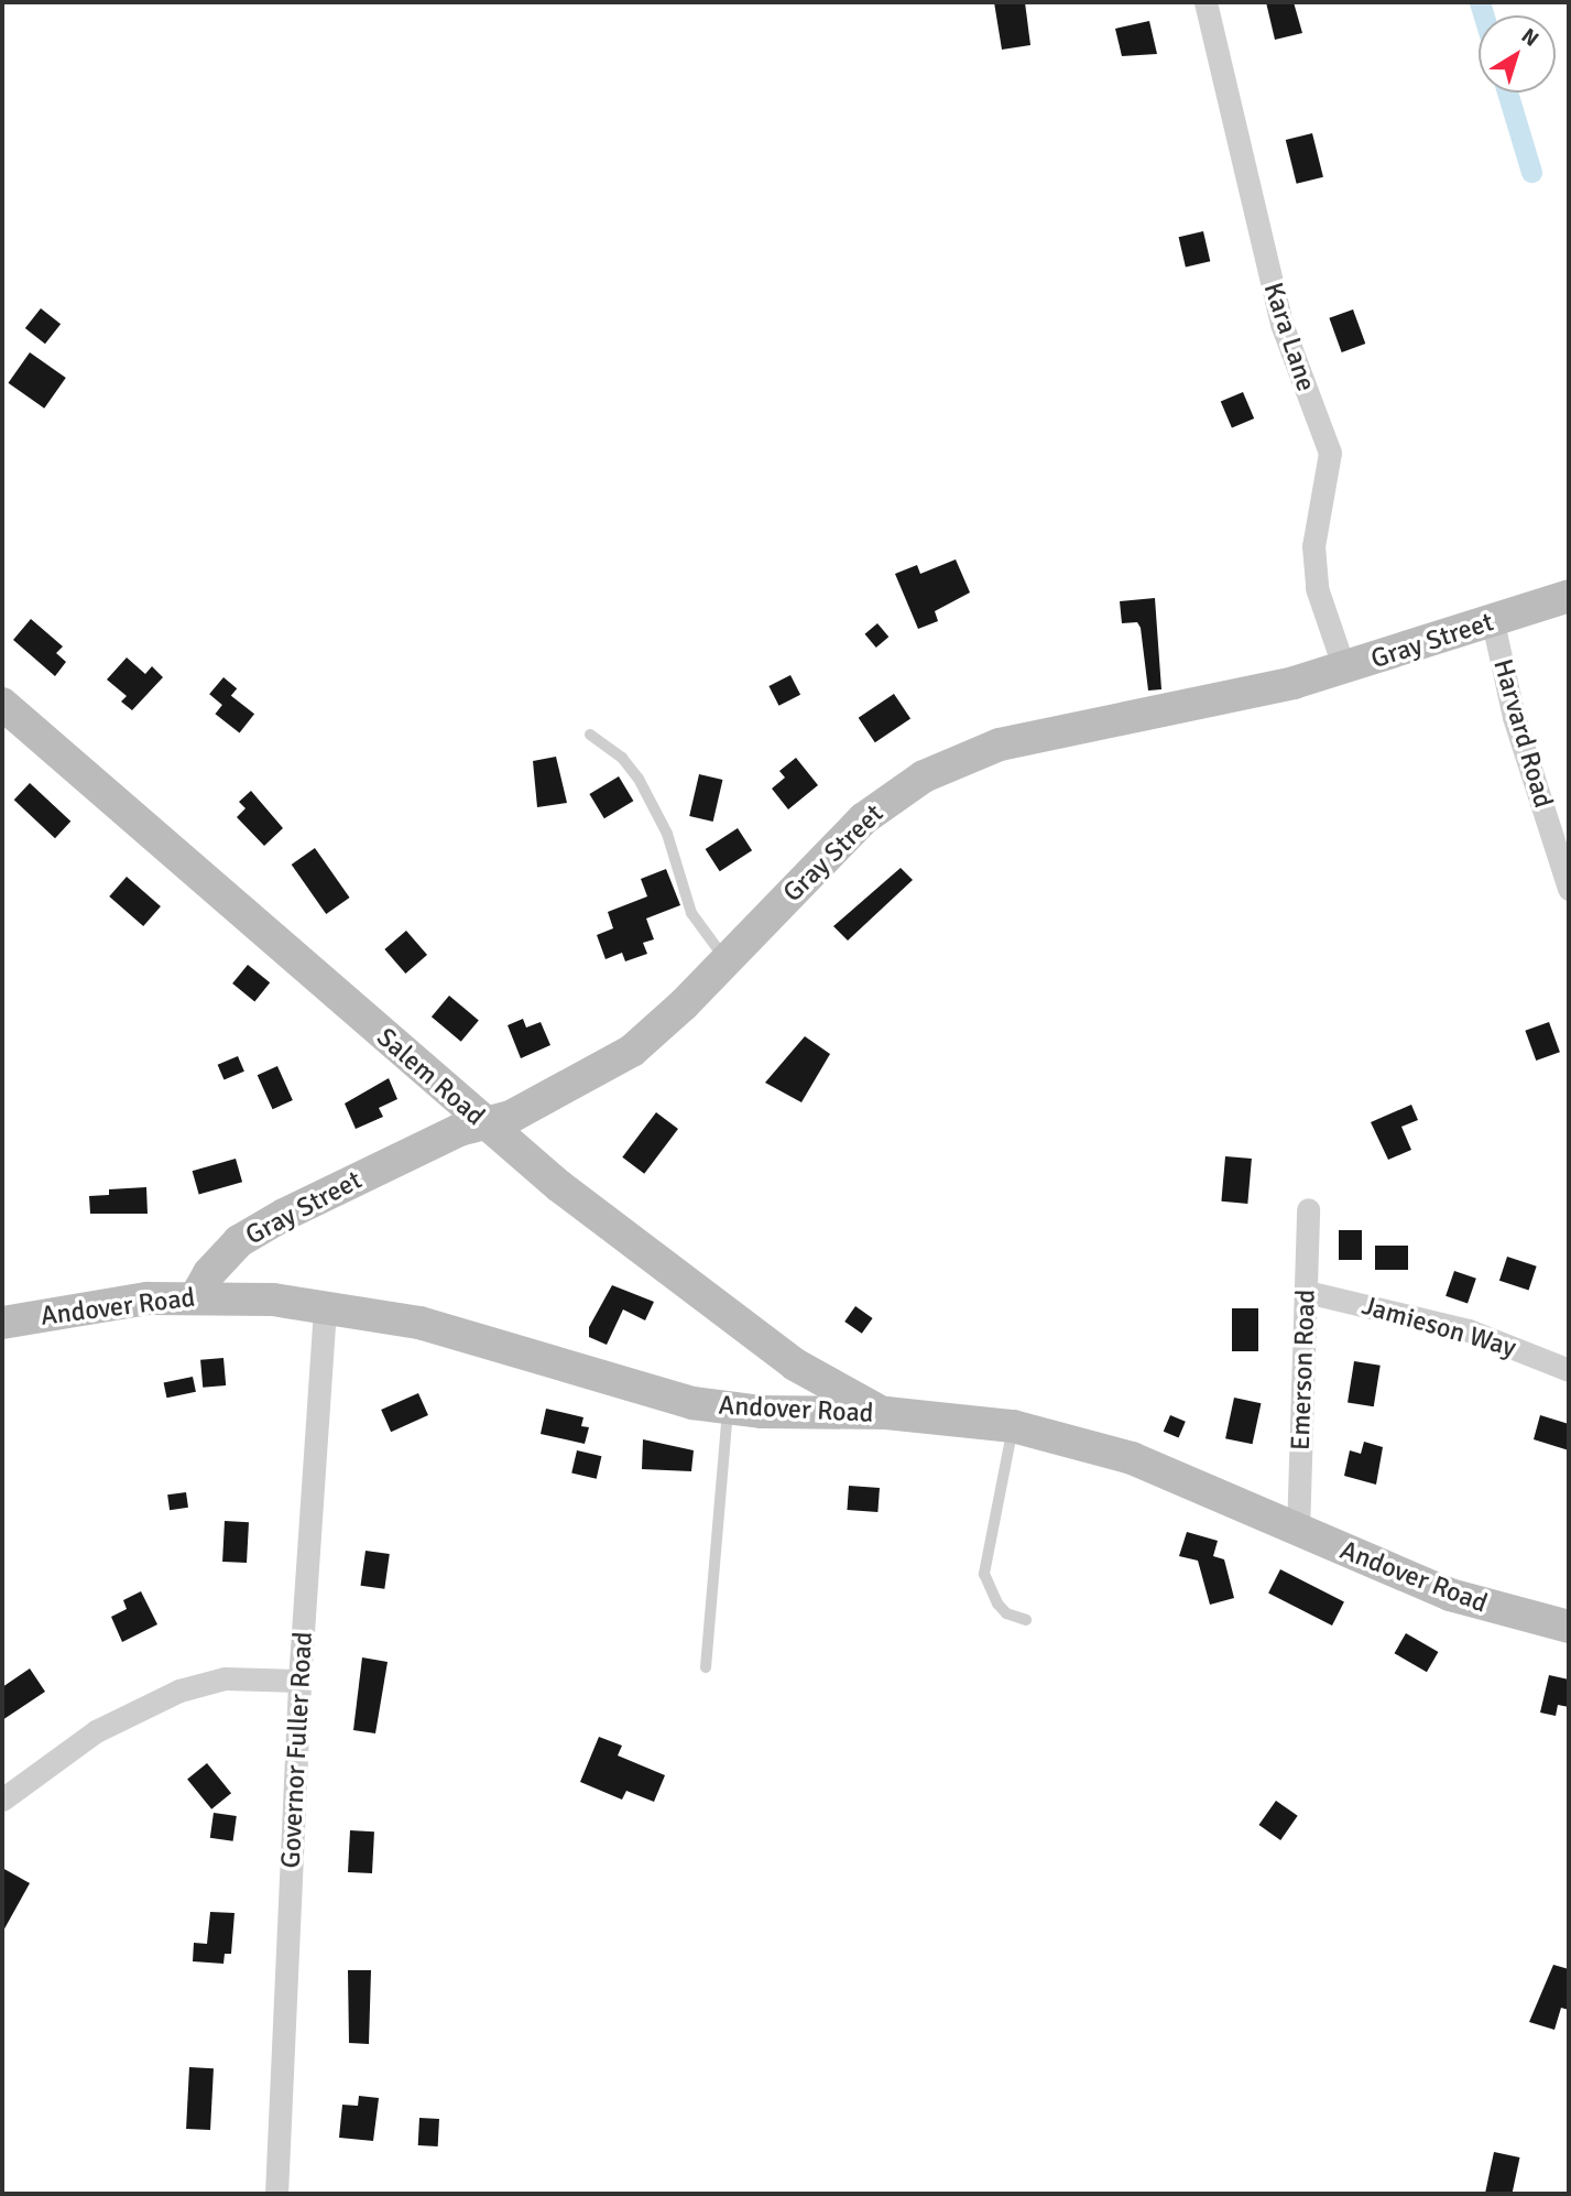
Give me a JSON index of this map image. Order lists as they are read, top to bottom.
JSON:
{
  "streets": {
    "main road": ["Gray Street", "Salem Road", "Andover Road"],
    "street": [
      "Kara Lane",
      "Harvard Road",
      "Jamieson Way",
      "Emerson Road",
      "Governor Fuller Road"
    ]
  },
  "crossings": [
    ["Kara Lane", "Gray Street"],
    ["Gray Street", "Harvard Road"],
    ["Gray Street", "Salem Road"],
    ["Gray Street", "Andover Road"],
    ["Salem Road", "Andover Road"],
    ["Andover Road", "Emerson Road"],
    ["Andover Road", "Governor Fuller Road"],
    ["Jamieson Way", "Emerson Road"]
  ],
  "north": "top right"
}
